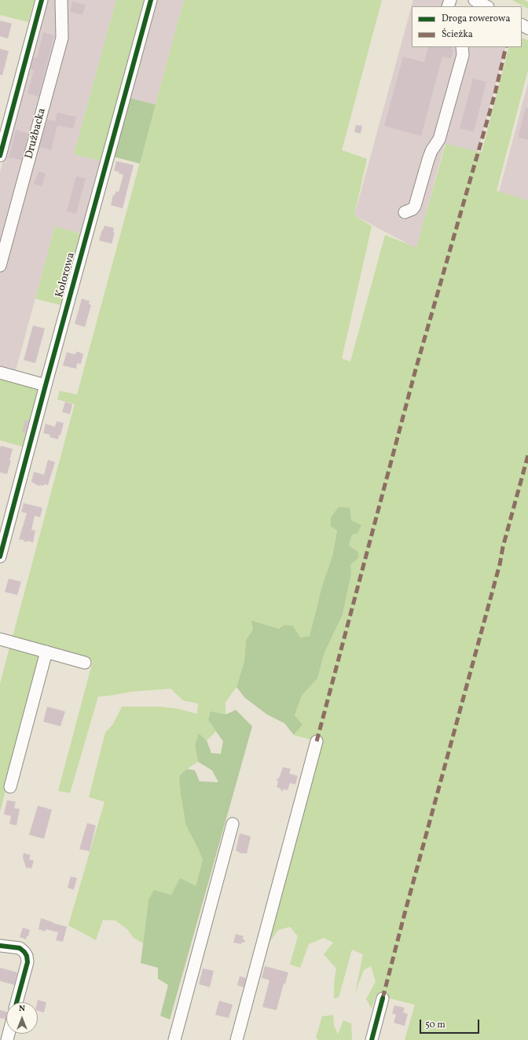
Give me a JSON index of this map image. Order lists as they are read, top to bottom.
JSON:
{
  "streets": {
    "street": ["Drużbacka", "Kolorowa"]
  },
  "legend": ["Droga rowerowa", "Ścieżka"],
  "scale_bar": "50 m",
  "north": "top"
}
